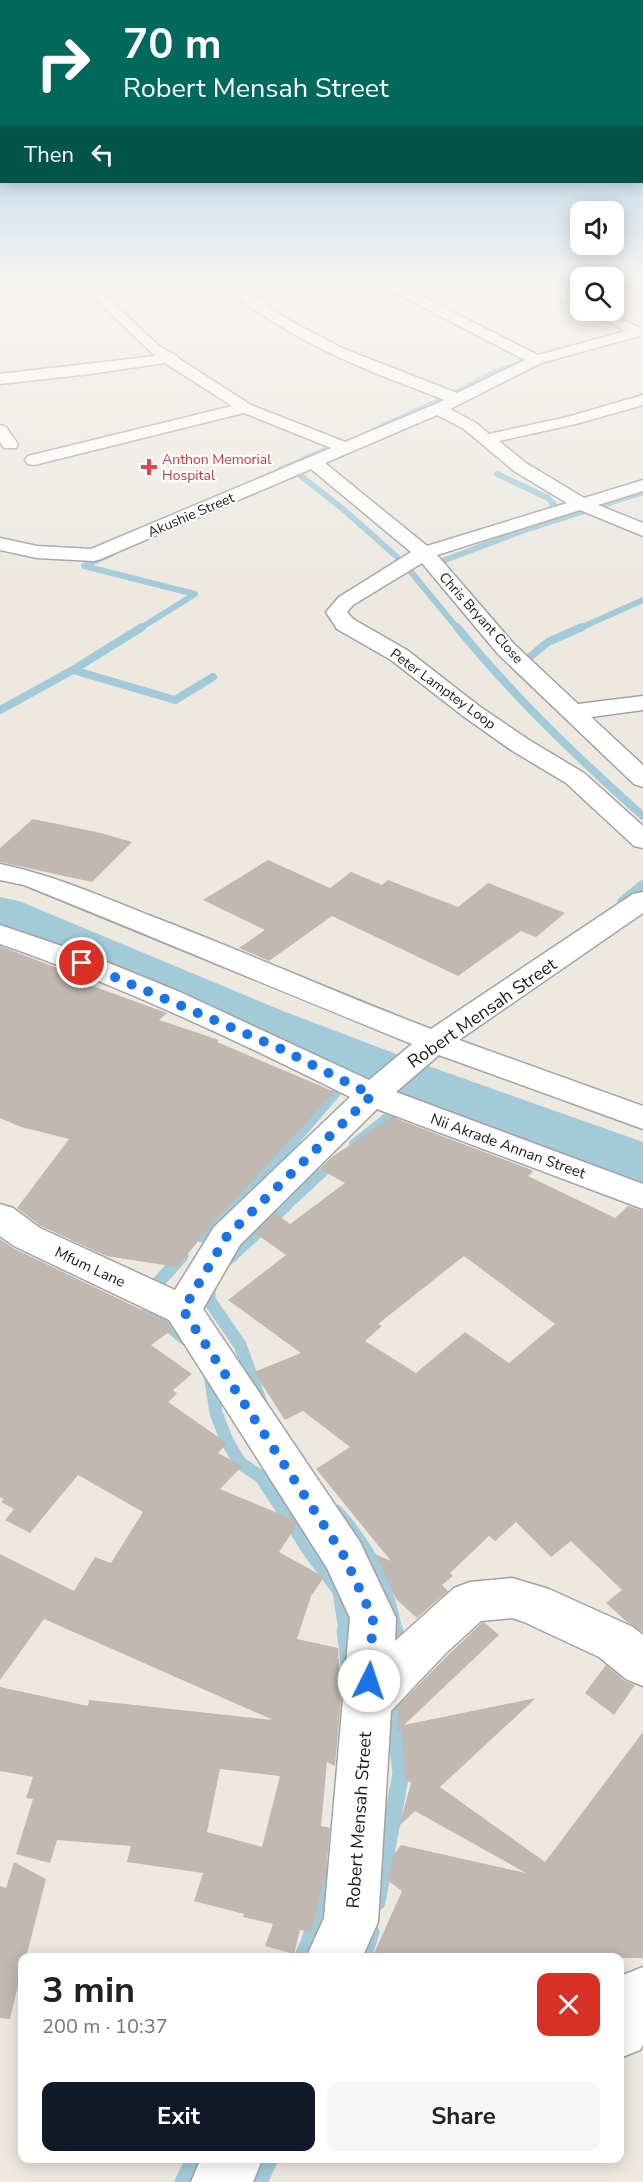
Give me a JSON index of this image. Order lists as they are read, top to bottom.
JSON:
{
  "streets": {
    "street": [
      "Akushie Street",
      "Chris Bryant Close",
      "Peter Lamptey Loop",
      "Robert Mensah Street",
      "Nii Akrade Annan Street",
      "Mfum Lane"
    ]
  },
  "crossings": [
    ["Akushie Street", "Chris Bryant Close"],
    ["Chris Bryant Close", "Peter Lamptey Loop"],
    ["Robert Mensah Street", "Nii Akrade Annan Street"],
    ["Robert Mensah Street", "Mfum Lane"]
  ],
  "places": {
    "health": ["Anthon Memorial Hospital"]
  },
  "page": {
    "turn": ["70 m", "Robert Mensah Street"],
    "then": "Then",
    "heading": ["3 min", "200 m · 10:37"],
    "buttons": ["Exit", "Share"]
  }
}
